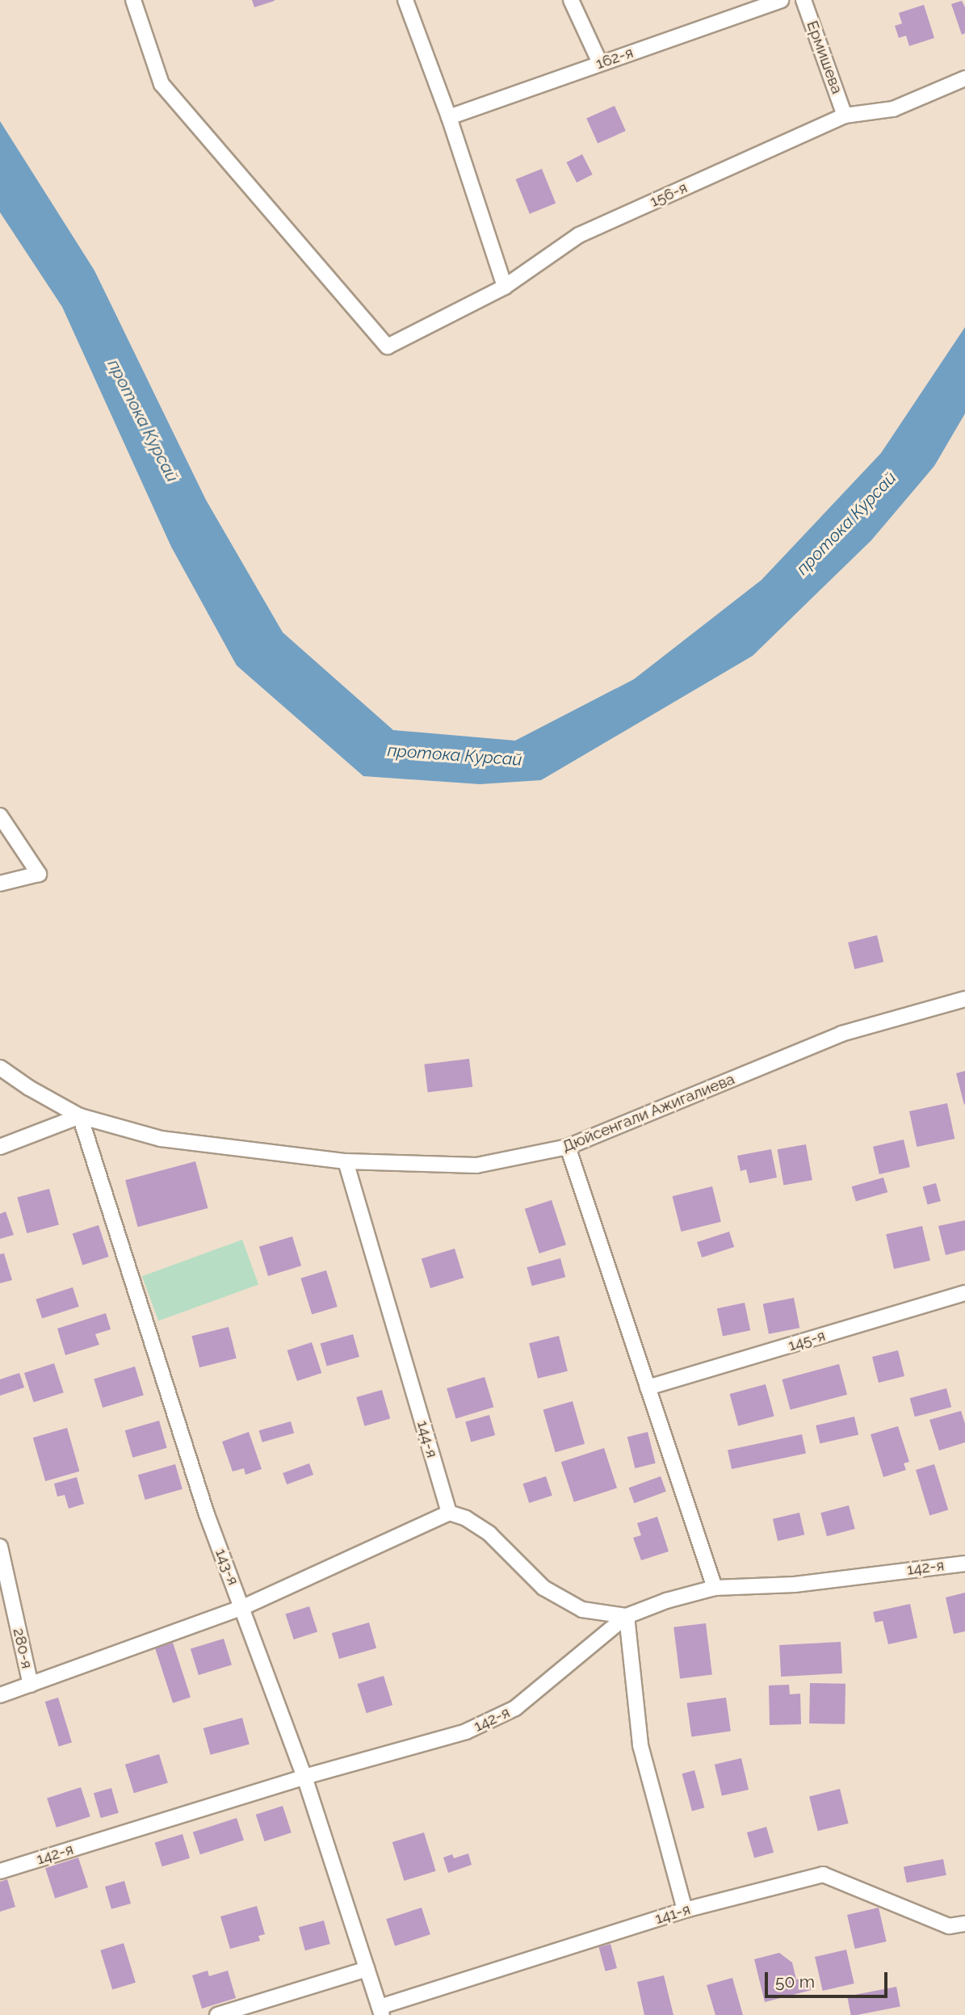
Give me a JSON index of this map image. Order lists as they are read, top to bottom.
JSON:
{
  "streets": {
    "street": [
      "Ермишева",
      "162-я",
      "156-я",
      "Дюйсенгали Ажигалиева",
      "145-я",
      "144-я",
      "143-я",
      "142-я",
      "280-я",
      "141-я"
    ]
  },
  "crossings": [
    ["Ермишева", "156-я"],
    ["Дюйсенгали Ажигалиева", "144-я"],
    ["Дюйсенгали Ажигалиева", "143-я"],
    ["143-я", "142-я"],
    ["143-я", "141-я"]
  ],
  "water": ["протока Курсай"],
  "scale_bar": "50 m"
}
